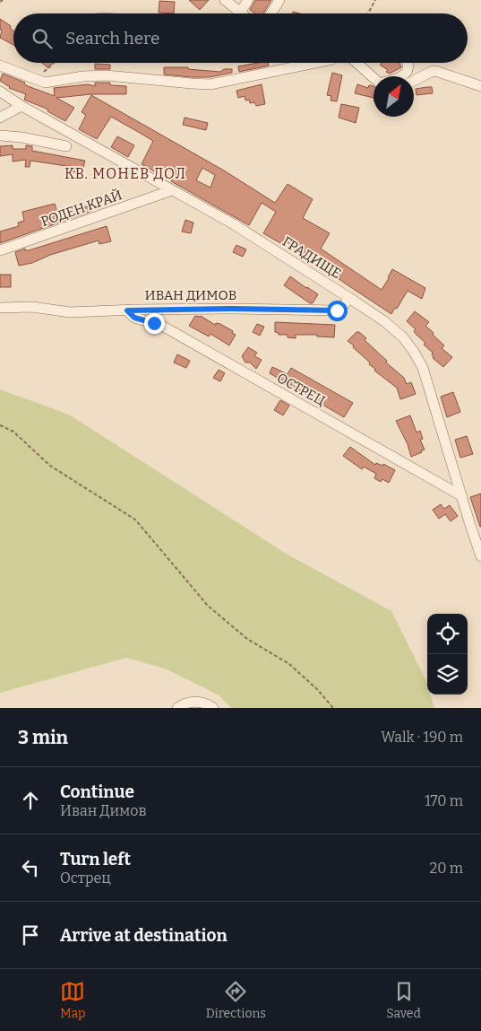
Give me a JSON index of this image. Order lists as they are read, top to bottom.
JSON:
{
  "streets": {
    "street": [
      "РОДЕН КРАЙ",
      "ГРАДИЩЕ",
      "ИВАН ДИМОВ",
      "ОСТРЕЦ"
    ]
  },
  "crossings": [
    ["РОДЕН КРАЙ", "ГРАДИЩЕ"],
    ["ГРАДИЩЕ", "ИВАН ДИМОВ"],
    ["ГРАДИЩЕ", "ОСТРЕЦ"],
    ["ИВАН ДИМОВ", "ОСТРЕЦ"]
  ],
  "districts": ["КВ. МОНЕВ ДОЛ"],
  "north": "top right",
  "page": {
    "search": "Search here",
    "heading": ["3 min", "Walk · 190 m"],
    "list": [
      ["Continue", "Иван Димов", "170 m"],
      ["Turn left", "Острец", "20 m"],
      "Arrive at destination"
    ],
    "nav": ["Map", "Directions", "Saved"]
  }
}
